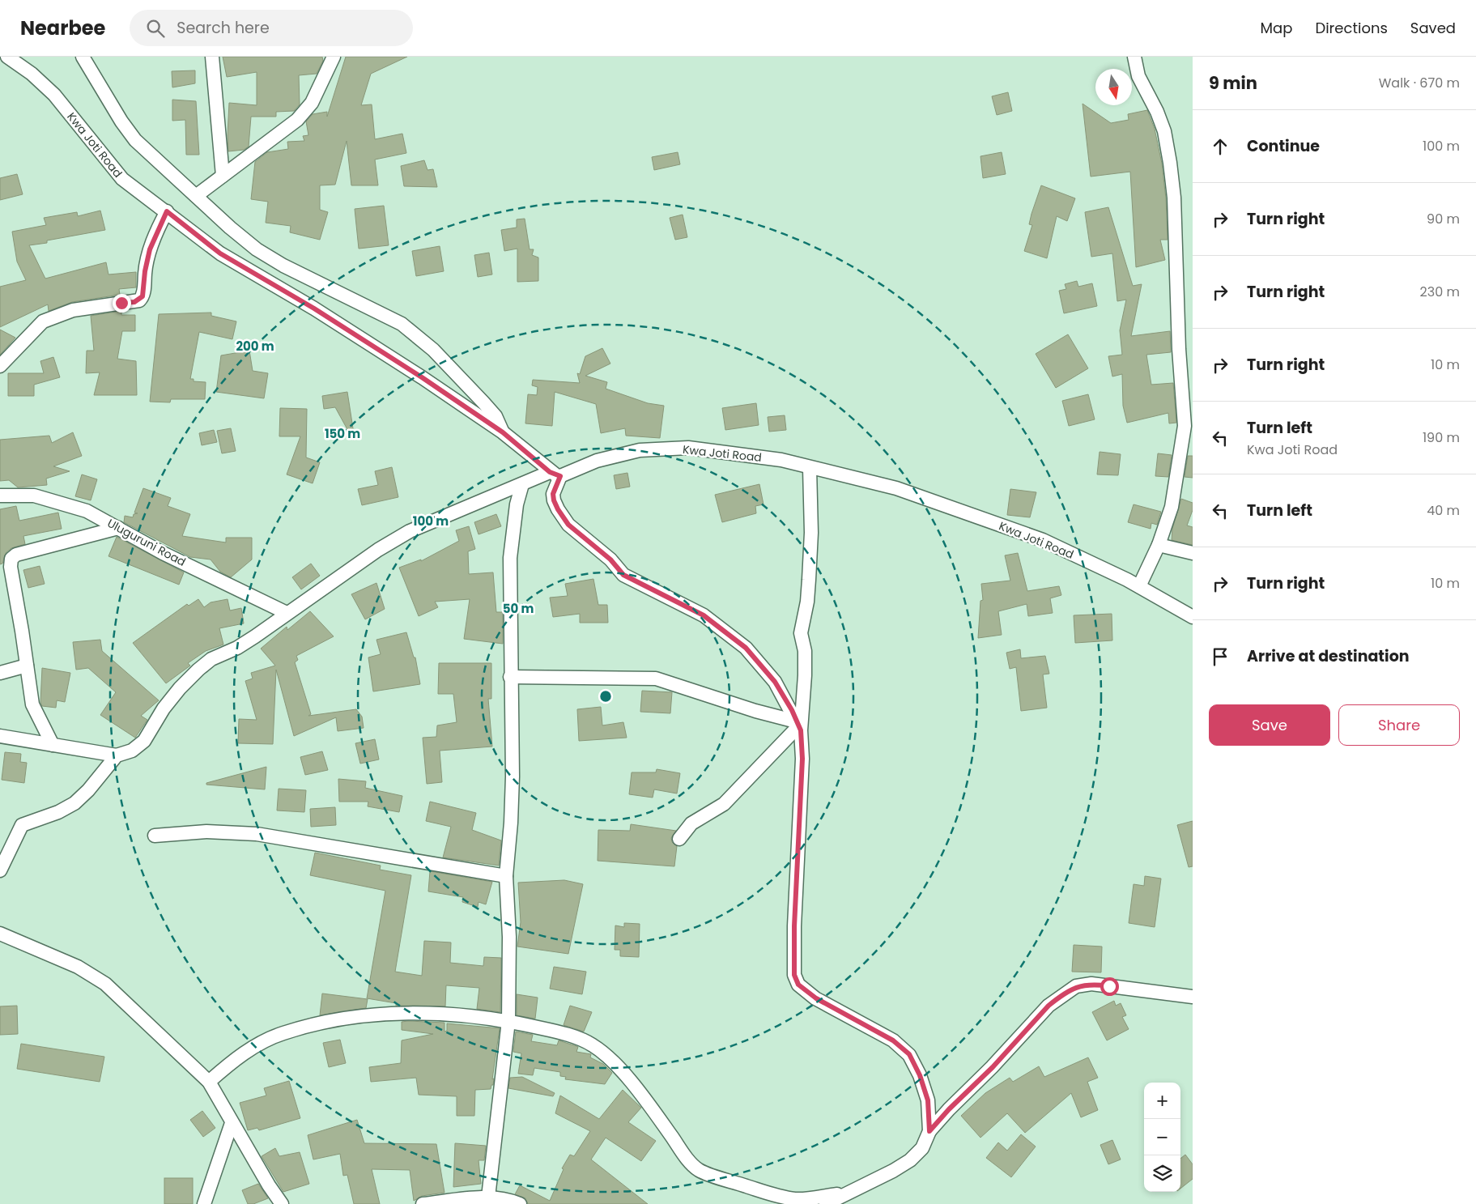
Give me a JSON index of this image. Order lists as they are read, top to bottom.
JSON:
{
  "streets": {
    "street": ["Kwa Joti Road", "Uluguruni Road"]
  },
  "north": "bottom",
  "page": {
    "header": "Nearbee",
    "search": "Search here",
    "nav": ["Map", "Directions", "Saved"],
    "heading": ["9 min", "Walk · 670 m"],
    "list": [
      ["Continue", "100 m"],
      ["Turn right", "90 m"],
      ["Turn right", "230 m"],
      ["Turn right", "10 m"],
      ["Turn left", "Kwa Joti Road", "190 m"],
      ["Turn left", "40 m"],
      ["Turn right", "10 m"],
      "Arrive at destination"
    ],
    "buttons": ["Save", "Share"],
    "map_buttons": ["+", "−"]
  },
  "rings": [
    "200 m",
    "150 m",
    "100 m",
    "50 m"
  ]
}
